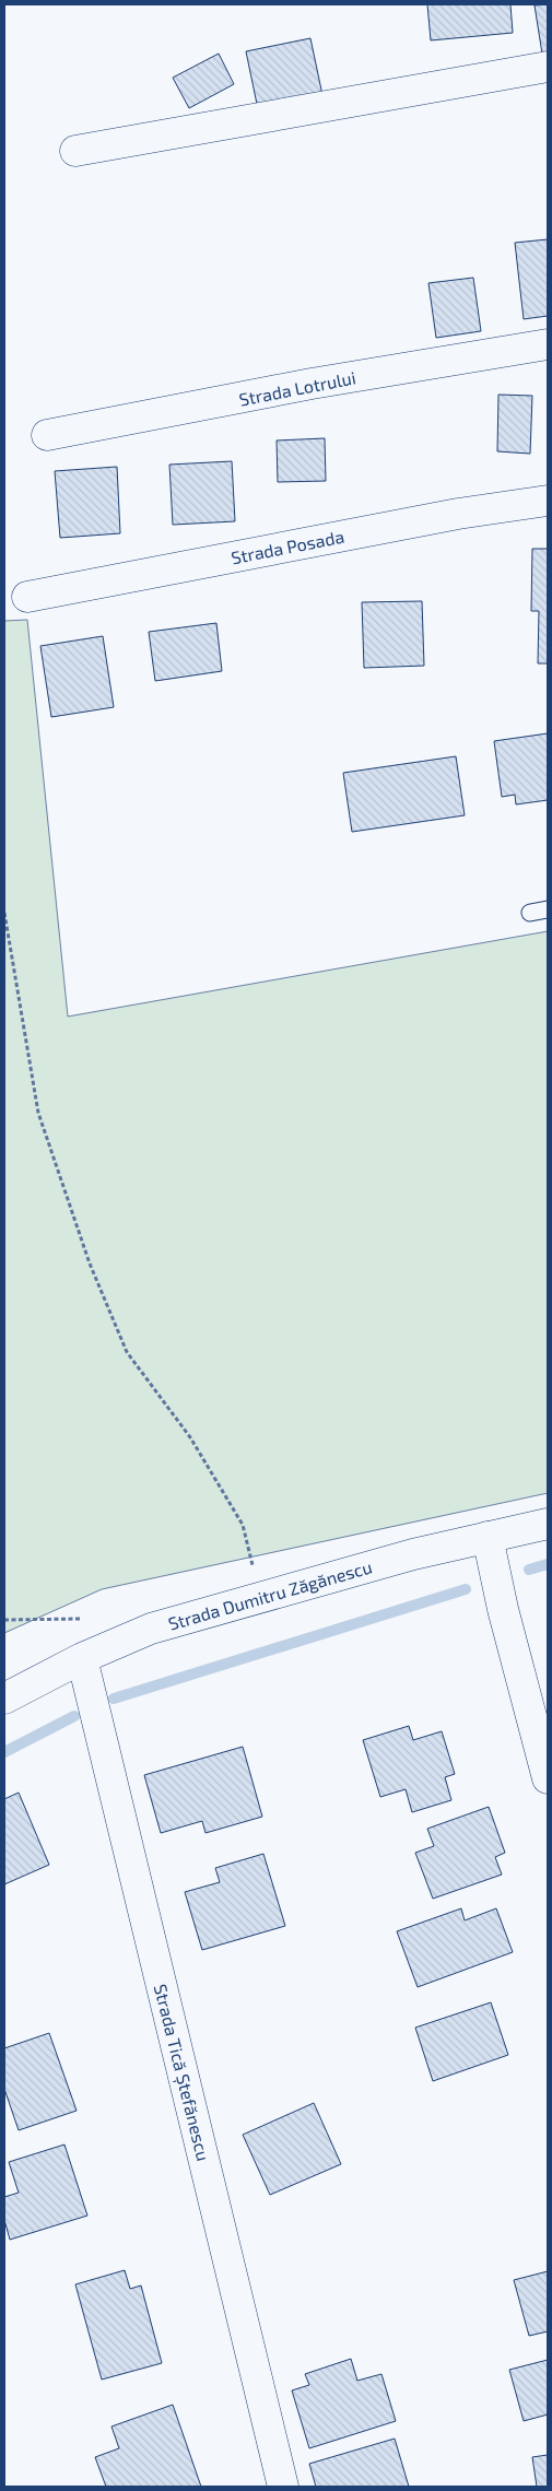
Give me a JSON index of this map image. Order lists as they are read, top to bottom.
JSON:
{
  "streets": {
    "street": [
      "Strada Lotrului",
      "Strada Posada",
      "Strada Dumitru Zăgănescu",
      "Strada Tică Ștefănescu"
    ]
  },
  "crossings": [
    ["Strada Dumitru Zăgănescu", "Strada Tică Ștefănescu"]
  ]
}
